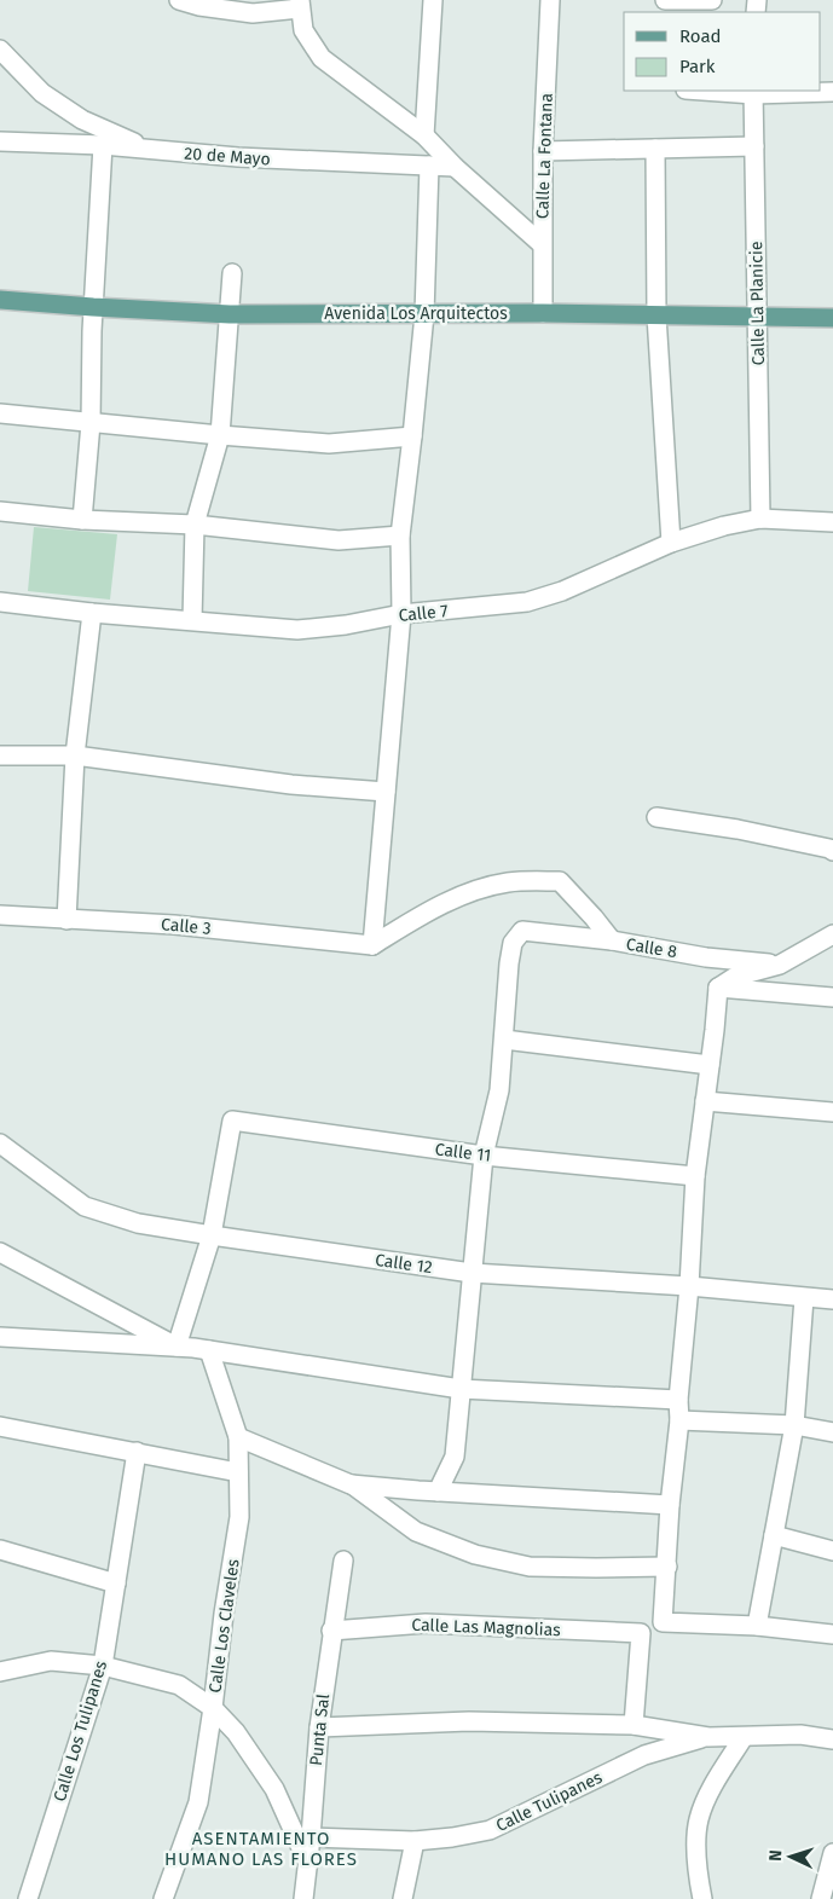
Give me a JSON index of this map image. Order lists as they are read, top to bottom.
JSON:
{
  "streets": {
    "main road": ["Avenida Los Arquitectos"],
    "street": [
      "20 de Mayo",
      "Calle La Fontana",
      "Calle La Planicie",
      "Calle 7",
      "Calle 3",
      "Calle 8",
      "Calle 11",
      "Calle 12",
      "Calle Los Claveles",
      "Calle Las Magnolias",
      "Punta Sal",
      "Calle Los Tulipanes",
      "Calle Tulipanes"
    ]
  },
  "crossings": [
    ["Calle La Fontana", "Avenida Los Arquitectos"],
    ["Calle La Planicie", "Avenida Los Arquitectos"],
    ["Calle La Planicie", "Calle 7"],
    ["Calle 11", "Calle 12"],
    ["Calle Las Magnolias", "Punta Sal"],
    ["Calle Las Magnolias", "Calle Tulipanes"],
    ["Punta Sal", "Calle Tulipanes"]
  ],
  "districts": ["ASENTAMIENTO HUMANO LAS FLORES"],
  "legend": ["Road", "Park"],
  "north": "left"
}
